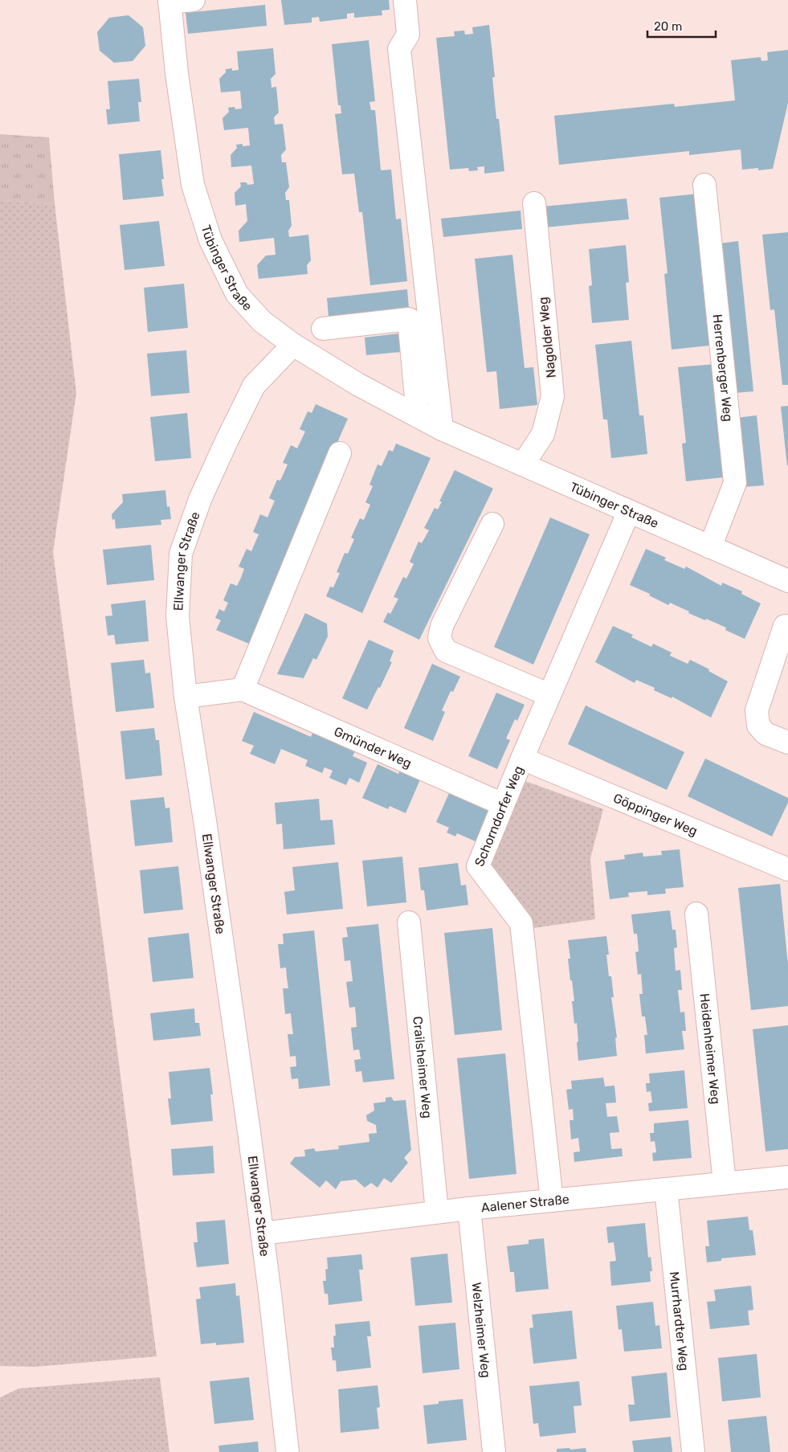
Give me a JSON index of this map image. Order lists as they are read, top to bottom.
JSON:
{
  "streets": {
    "street": [
      "Tübinger Straße",
      "Nagolder Weg",
      "Herrenberger Weg",
      "Ellwanger Straße",
      "Gmünder Weg",
      "Göppinger Weg",
      "Schorndorfer Weg",
      "Heidenheimer Weg",
      "Crailsheimer Weg",
      "Aalener Straße",
      "Murrhardter Weg",
      "Welzheimer Weg"
    ]
  },
  "crossings": [
    ["Tübinger Straße", "Nagolder Weg"],
    ["Tübinger Straße", "Herrenberger Weg"],
    ["Tübinger Straße", "Ellwanger Straße"],
    ["Tübinger Straße", "Schorndorfer Weg"],
    ["Ellwanger Straße", "Aalener Straße"],
    ["Gmünder Weg", "Schorndorfer Weg"],
    ["Göppinger Weg", "Schorndorfer Weg"],
    ["Schorndorfer Weg", "Aalener Straße"],
    ["Heidenheimer Weg", "Aalener Straße"],
    ["Crailsheimer Weg", "Aalener Straße"],
    ["Aalener Straße", "Murrhardter Weg"],
    ["Aalener Straße", "Welzheimer Weg"]
  ],
  "scale_bar": "20 m"
}
